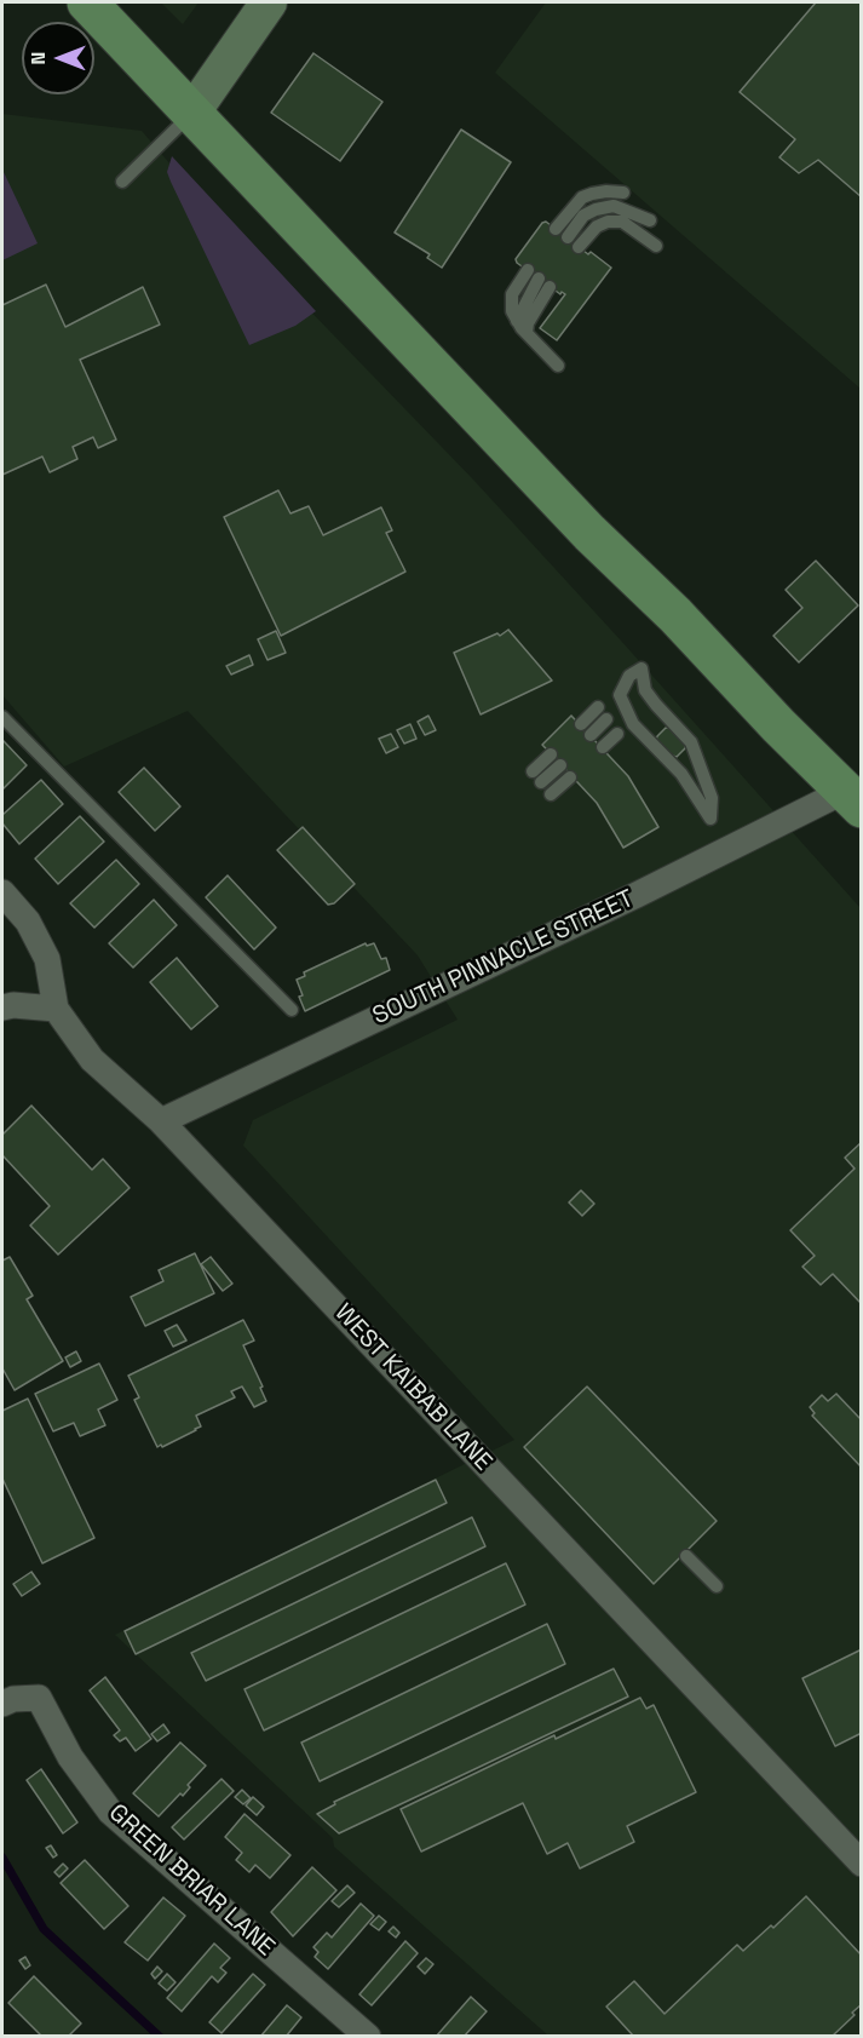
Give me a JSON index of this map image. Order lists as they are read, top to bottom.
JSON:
{
  "streets": {
    "street": ["SOUTH PINNACLE STREET", "WEST KAIBAB LANE", "GREEN BRIAR LANE"]
  },
  "crossings": [
    ["SOUTH PINNACLE STREET", "WEST KAIBAB LANE"]
  ],
  "north": "left"
}
